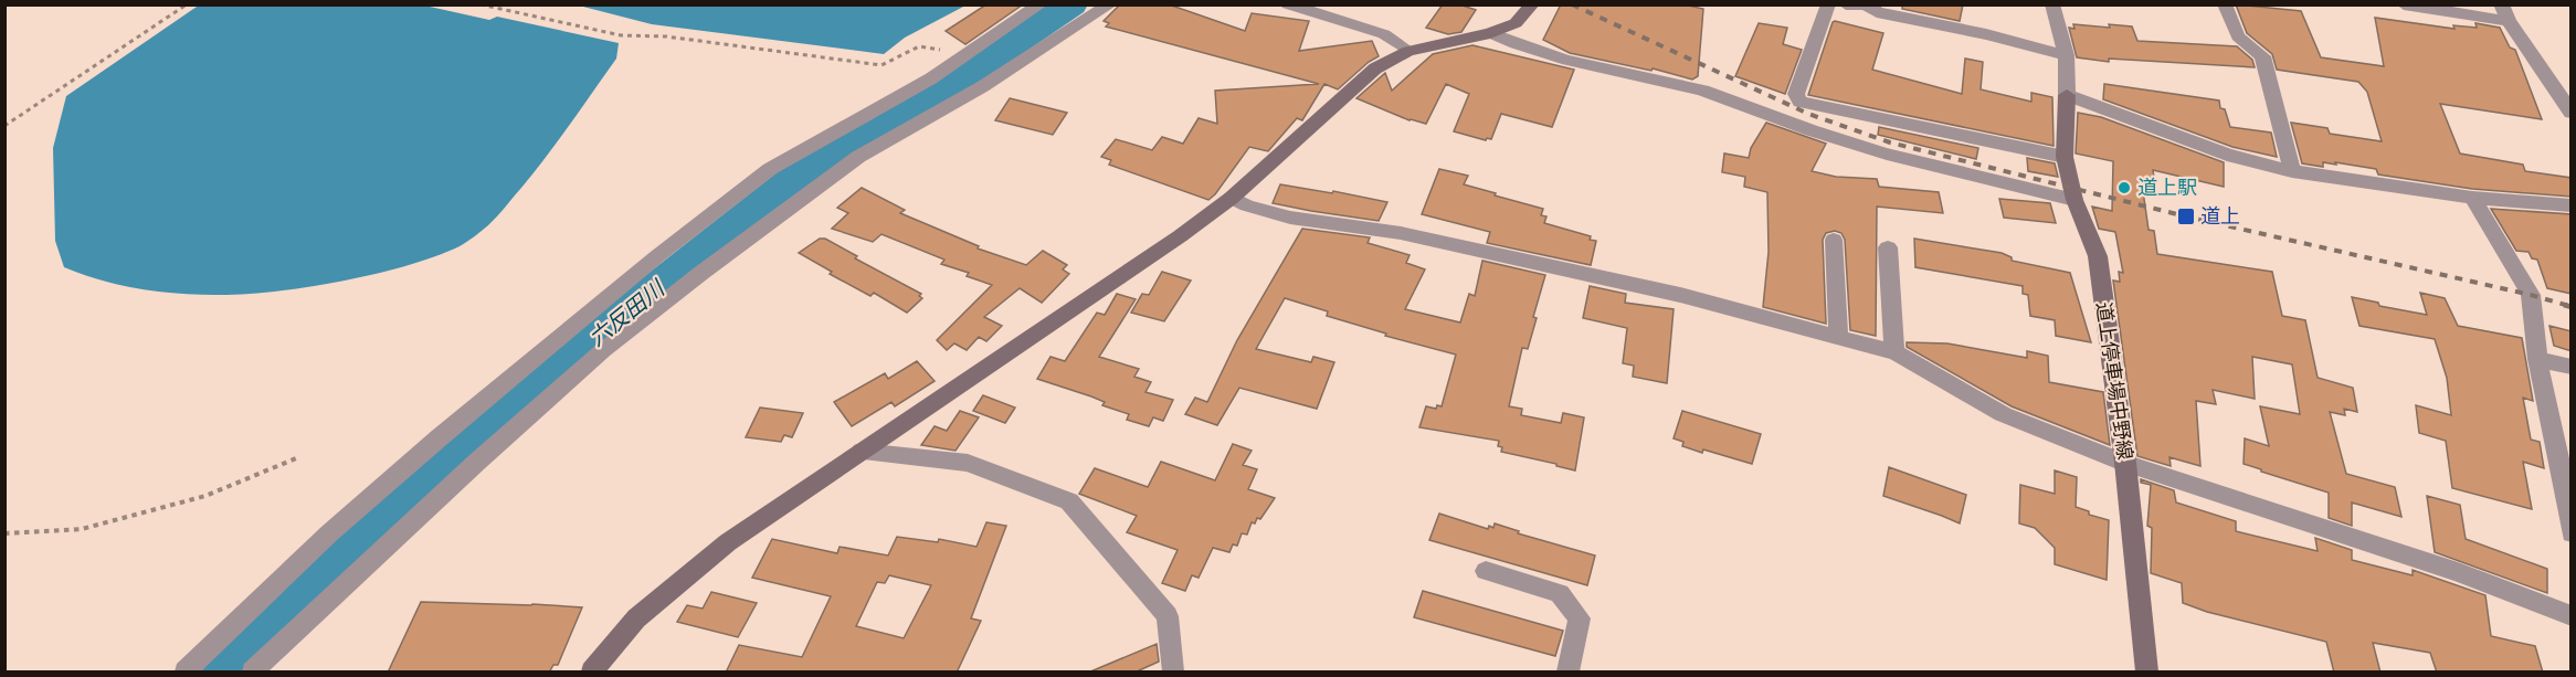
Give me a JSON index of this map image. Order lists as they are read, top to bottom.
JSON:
{
  "streets": {
    "street": ["道上停車場中野線"]
  },
  "water": ["六反田川"],
  "places": {
    "other": ["道上駅"],
    "transit": ["道上"]
  }
}
